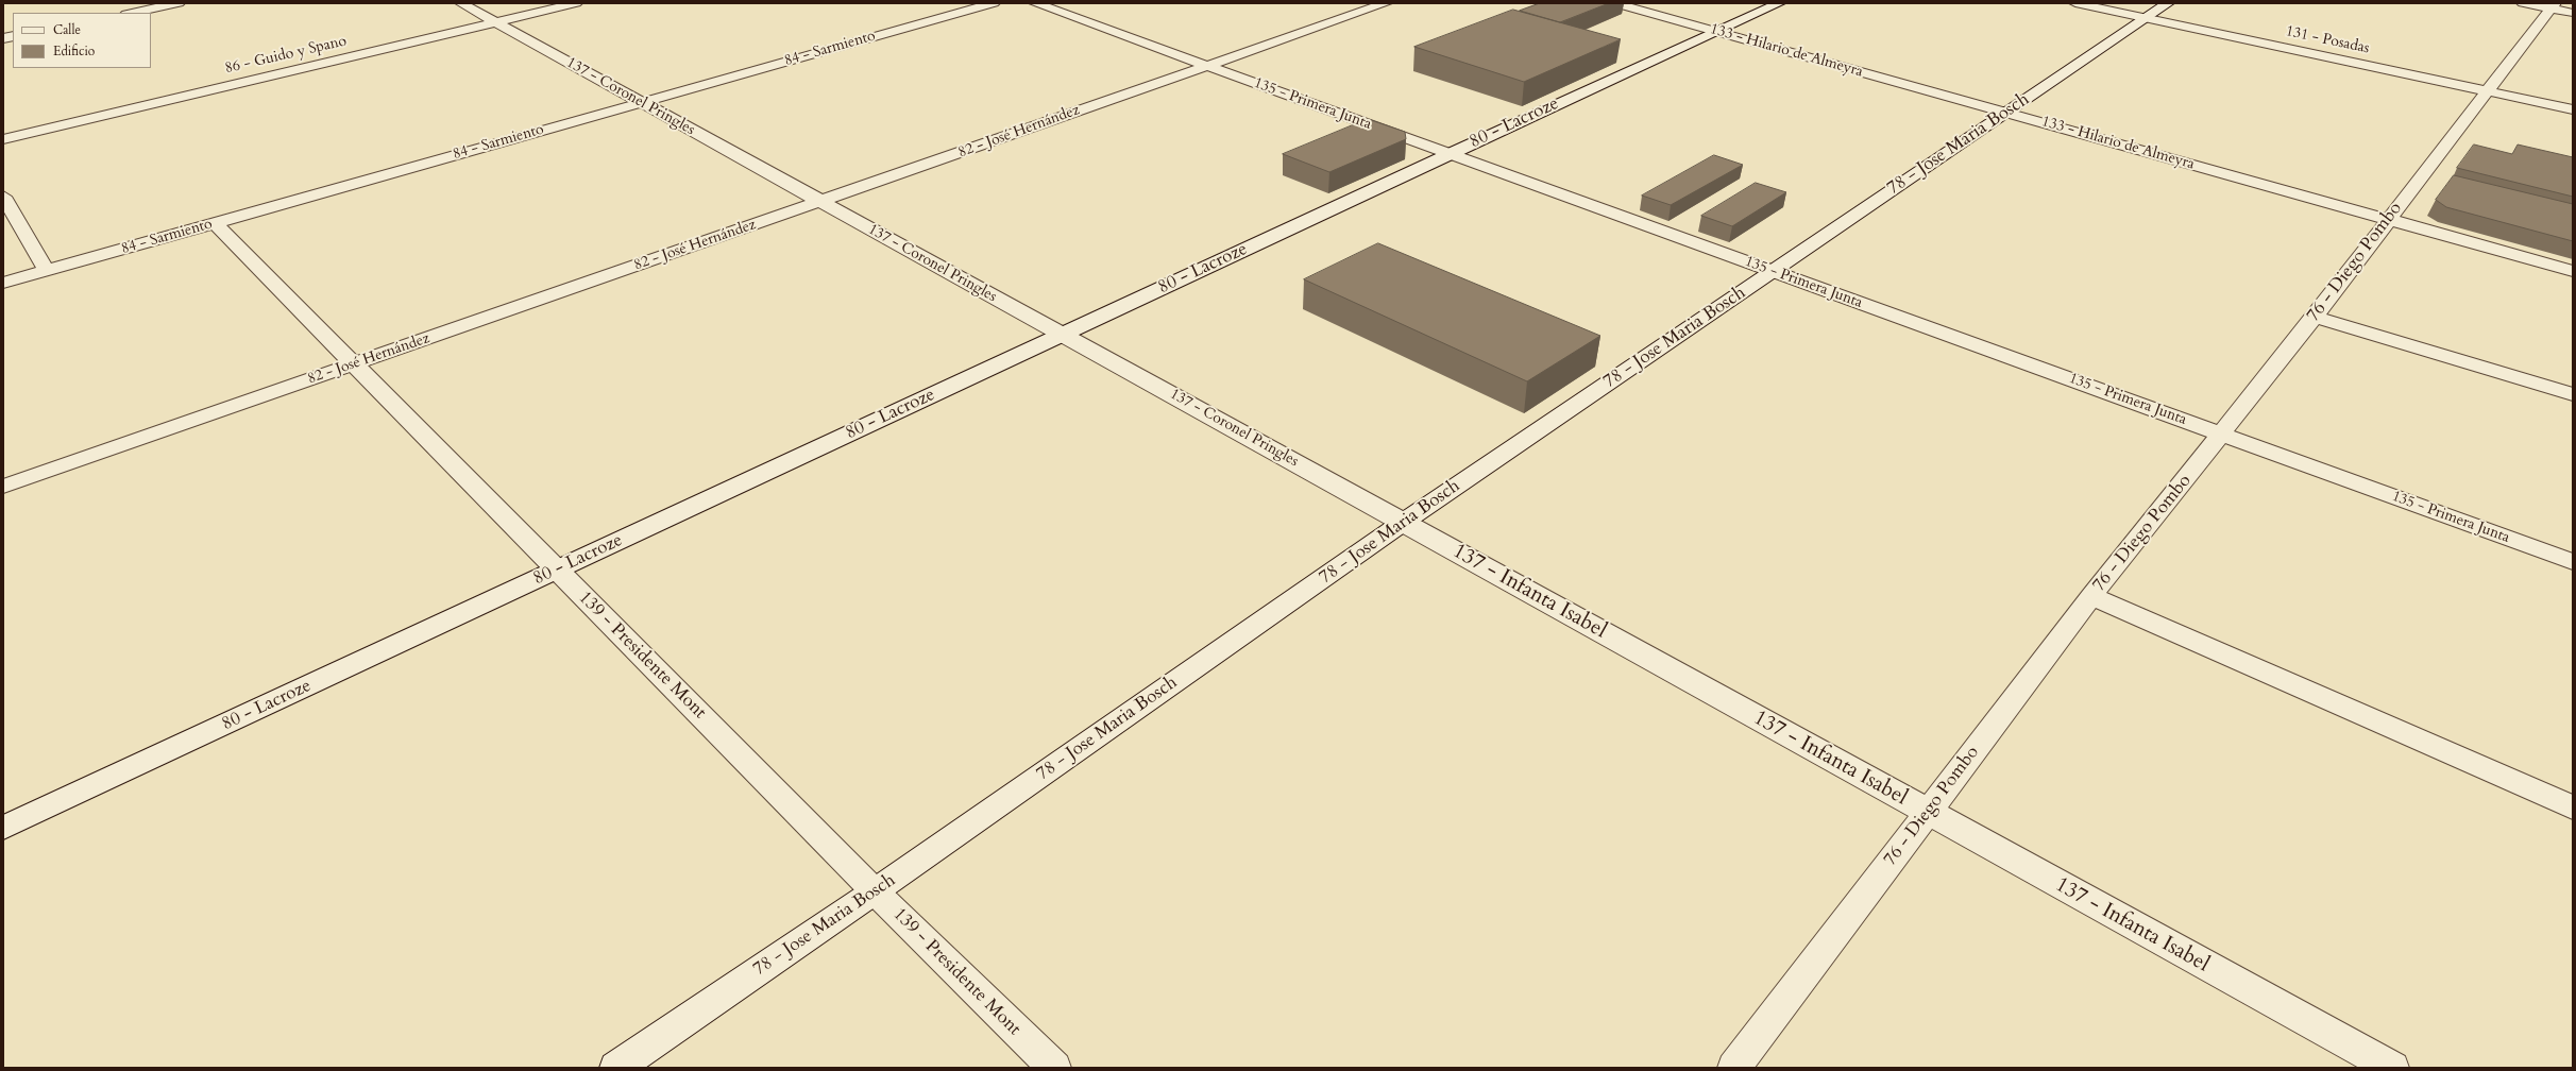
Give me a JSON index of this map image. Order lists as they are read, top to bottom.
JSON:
{
  "streets": {
    "street": [
      "131 - Posadas",
      "84 - Sarmiento",
      "133 - Hilario de Almeyra",
      "86 - Guido y Spano",
      "137 - Coronel Pringles",
      "135 - Primera Junta",
      "80 - Lacroze",
      "82 - José Hernández",
      "78 - Jose Maria Bosch",
      "76 - Diego Pombo",
      "137 - Infanta Isabel",
      "139 - Presidente Mont"
    ]
  },
  "crossings": [
    ["131 - Posadas", "78 - Jose Maria Bosch"],
    ["131 - Posadas", "76 - Diego Pombo"],
    ["84 - Sarmiento", "137 - Coronel Pringles"],
    ["84 - Sarmiento", "139 - Presidente Mont"],
    ["133 - Hilario de Almeyra", "80 - Lacroze"],
    ["133 - Hilario de Almeyra", "78 - Jose Maria Bosch"],
    ["133 - Hilario de Almeyra", "76 - Diego Pombo"],
    ["86 - Guido y Spano", "137 - Coronel Pringles"],
    ["137 - Coronel Pringles", "80 - Lacroze"],
    ["137 - Coronel Pringles", "82 - José Hernández"],
    ["137 - Coronel Pringles", "78 - Jose Maria Bosch"],
    ["137 - Coronel Pringles", "137 - Infanta Isabel"],
    ["135 - Primera Junta", "80 - Lacroze"],
    ["135 - Primera Junta", "82 - José Hernández"],
    ["135 - Primera Junta", "78 - Jose Maria Bosch"],
    ["135 - Primera Junta", "76 - Diego Pombo"],
    ["80 - Lacroze", "139 - Presidente Mont"],
    ["82 - José Hernández", "139 - Presidente Mont"],
    ["78 - Jose Maria Bosch", "137 - Infanta Isabel"],
    ["78 - Jose Maria Bosch", "139 - Presidente Mont"],
    ["76 - Diego Pombo", "137 - Infanta Isabel"]
  ],
  "legend": ["Calle", "Edificio"]
}
